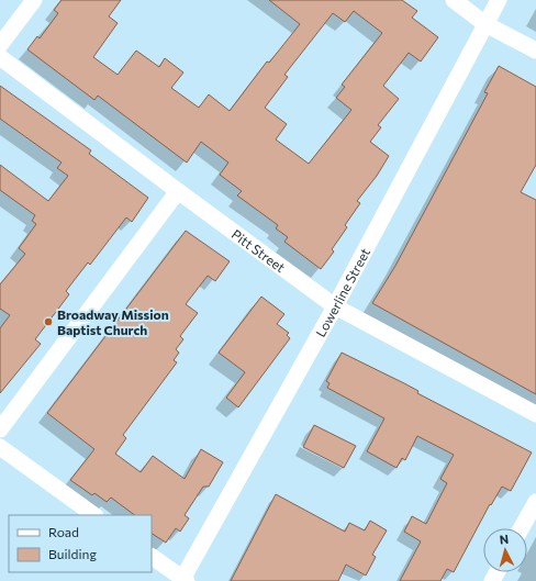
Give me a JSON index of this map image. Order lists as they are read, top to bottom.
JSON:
{
  "streets": {
    "street": ["Pitt Street", "Lowerline Street"]
  },
  "crossings": [
    ["Pitt Street", "Lowerline Street"]
  ],
  "places": ["Broadway Mission Baptist Church"],
  "legend": ["Road", "Building"],
  "north": "top"
}
